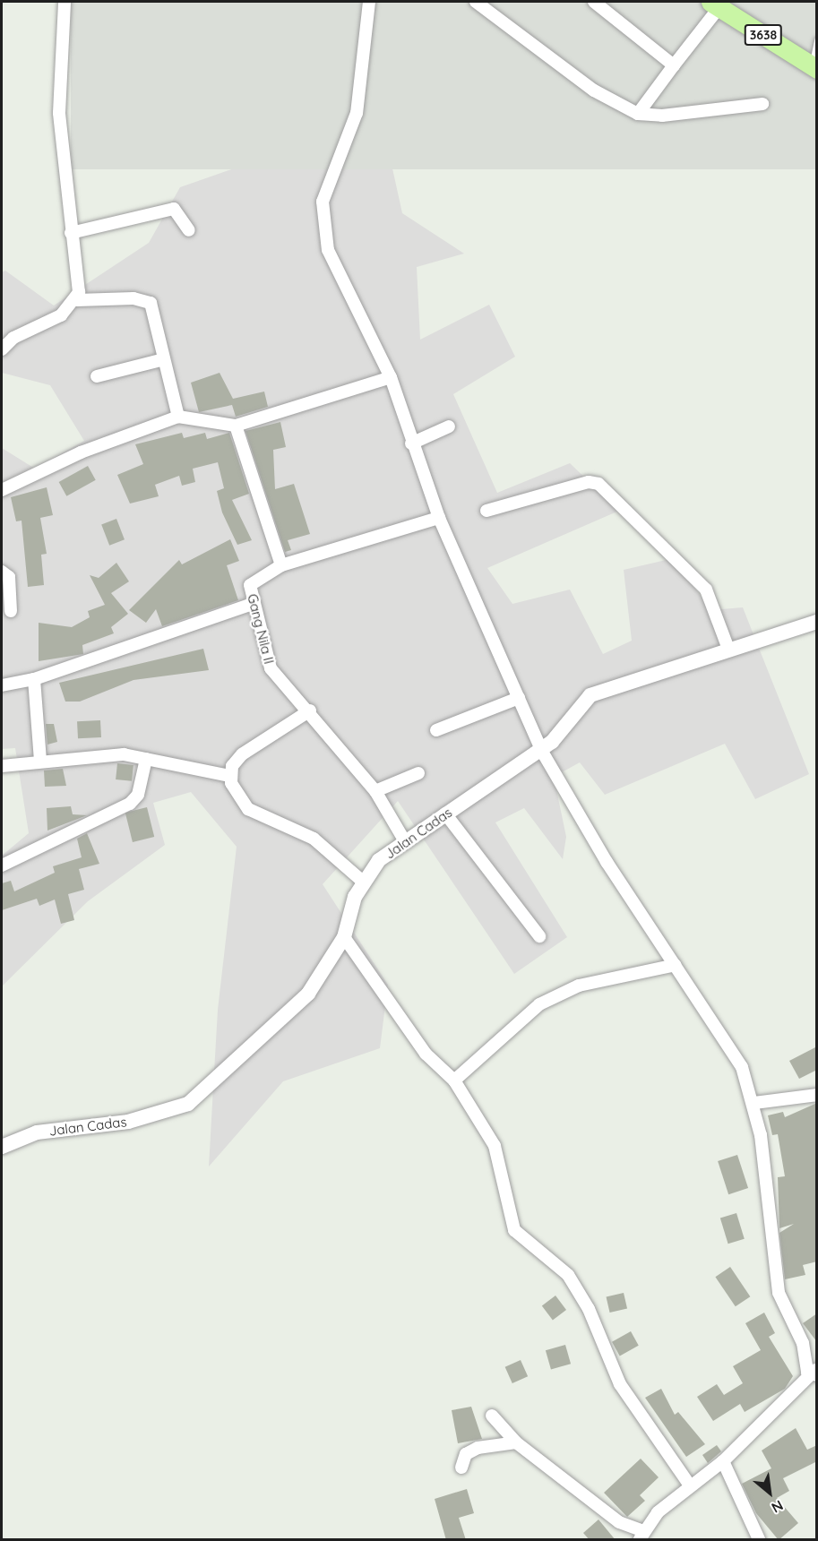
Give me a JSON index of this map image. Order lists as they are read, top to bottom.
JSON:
{
  "streets": {
    "main road": ["3638"],
    "street": ["Gang Nila II", "Jalan Cadas"]
  },
  "crossings": [
    ["Gang Nila II", "Jalan Cadas"]
  ],
  "north": "bottom right"
}
